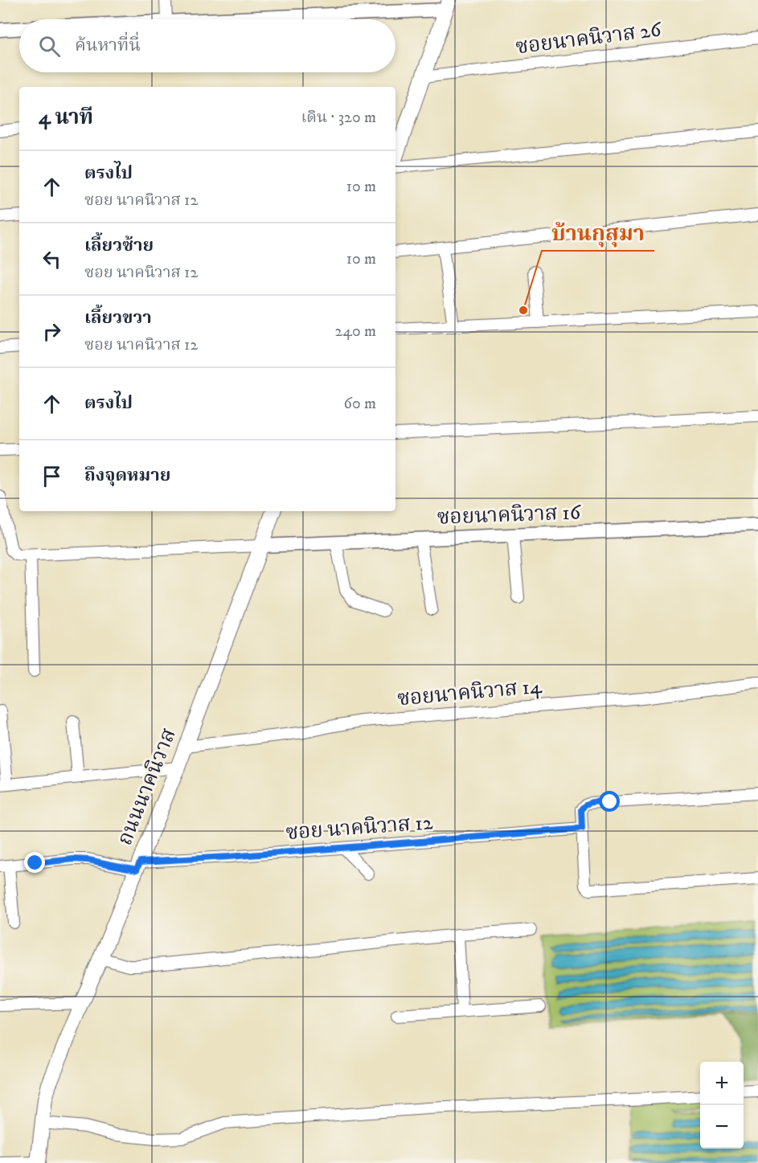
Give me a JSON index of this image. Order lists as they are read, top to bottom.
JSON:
{
  "streets": {
    "main road": ["ถนนนาคนิวาส"],
    "street": [
      "ซอยนาคนิวาส 26",
      "ซอยนาคนิวาส 16",
      "ซอยนาคนิวาส 14",
      "ซอย นาคนิวาส 12"
    ]
  },
  "crossings": [
    ["ซอยนาคนิวาส 16", "ถนนนาคนิวาส"],
    ["ซอยนาคนิวาส 14", "ถนนนาคนิวาส"],
    ["ถนนนาคนิวาส", "ซอย นาคนิวาส 12"]
  ],
  "places": ["บ้านกุสุมา"],
  "page": {
    "search": "ค้นหาที่นี่",
    "heading": ["4 นาที", "เดิน · 320 m"],
    "list": [
      ["ตรงไป", "ซอย นาคนิวาส 12", "10 m"],
      ["เลี้ยวซ้าย", "ซอย นาคนิวาส 12", "10 m"],
      ["เลี้ยวขวา", "ซอย นาคนิวาส 12", "240 m"],
      ["ตรงไป", "60 m"],
      "ถึงจุดหมาย"
    ],
    "map_buttons": ["+", "−"]
  }
}
